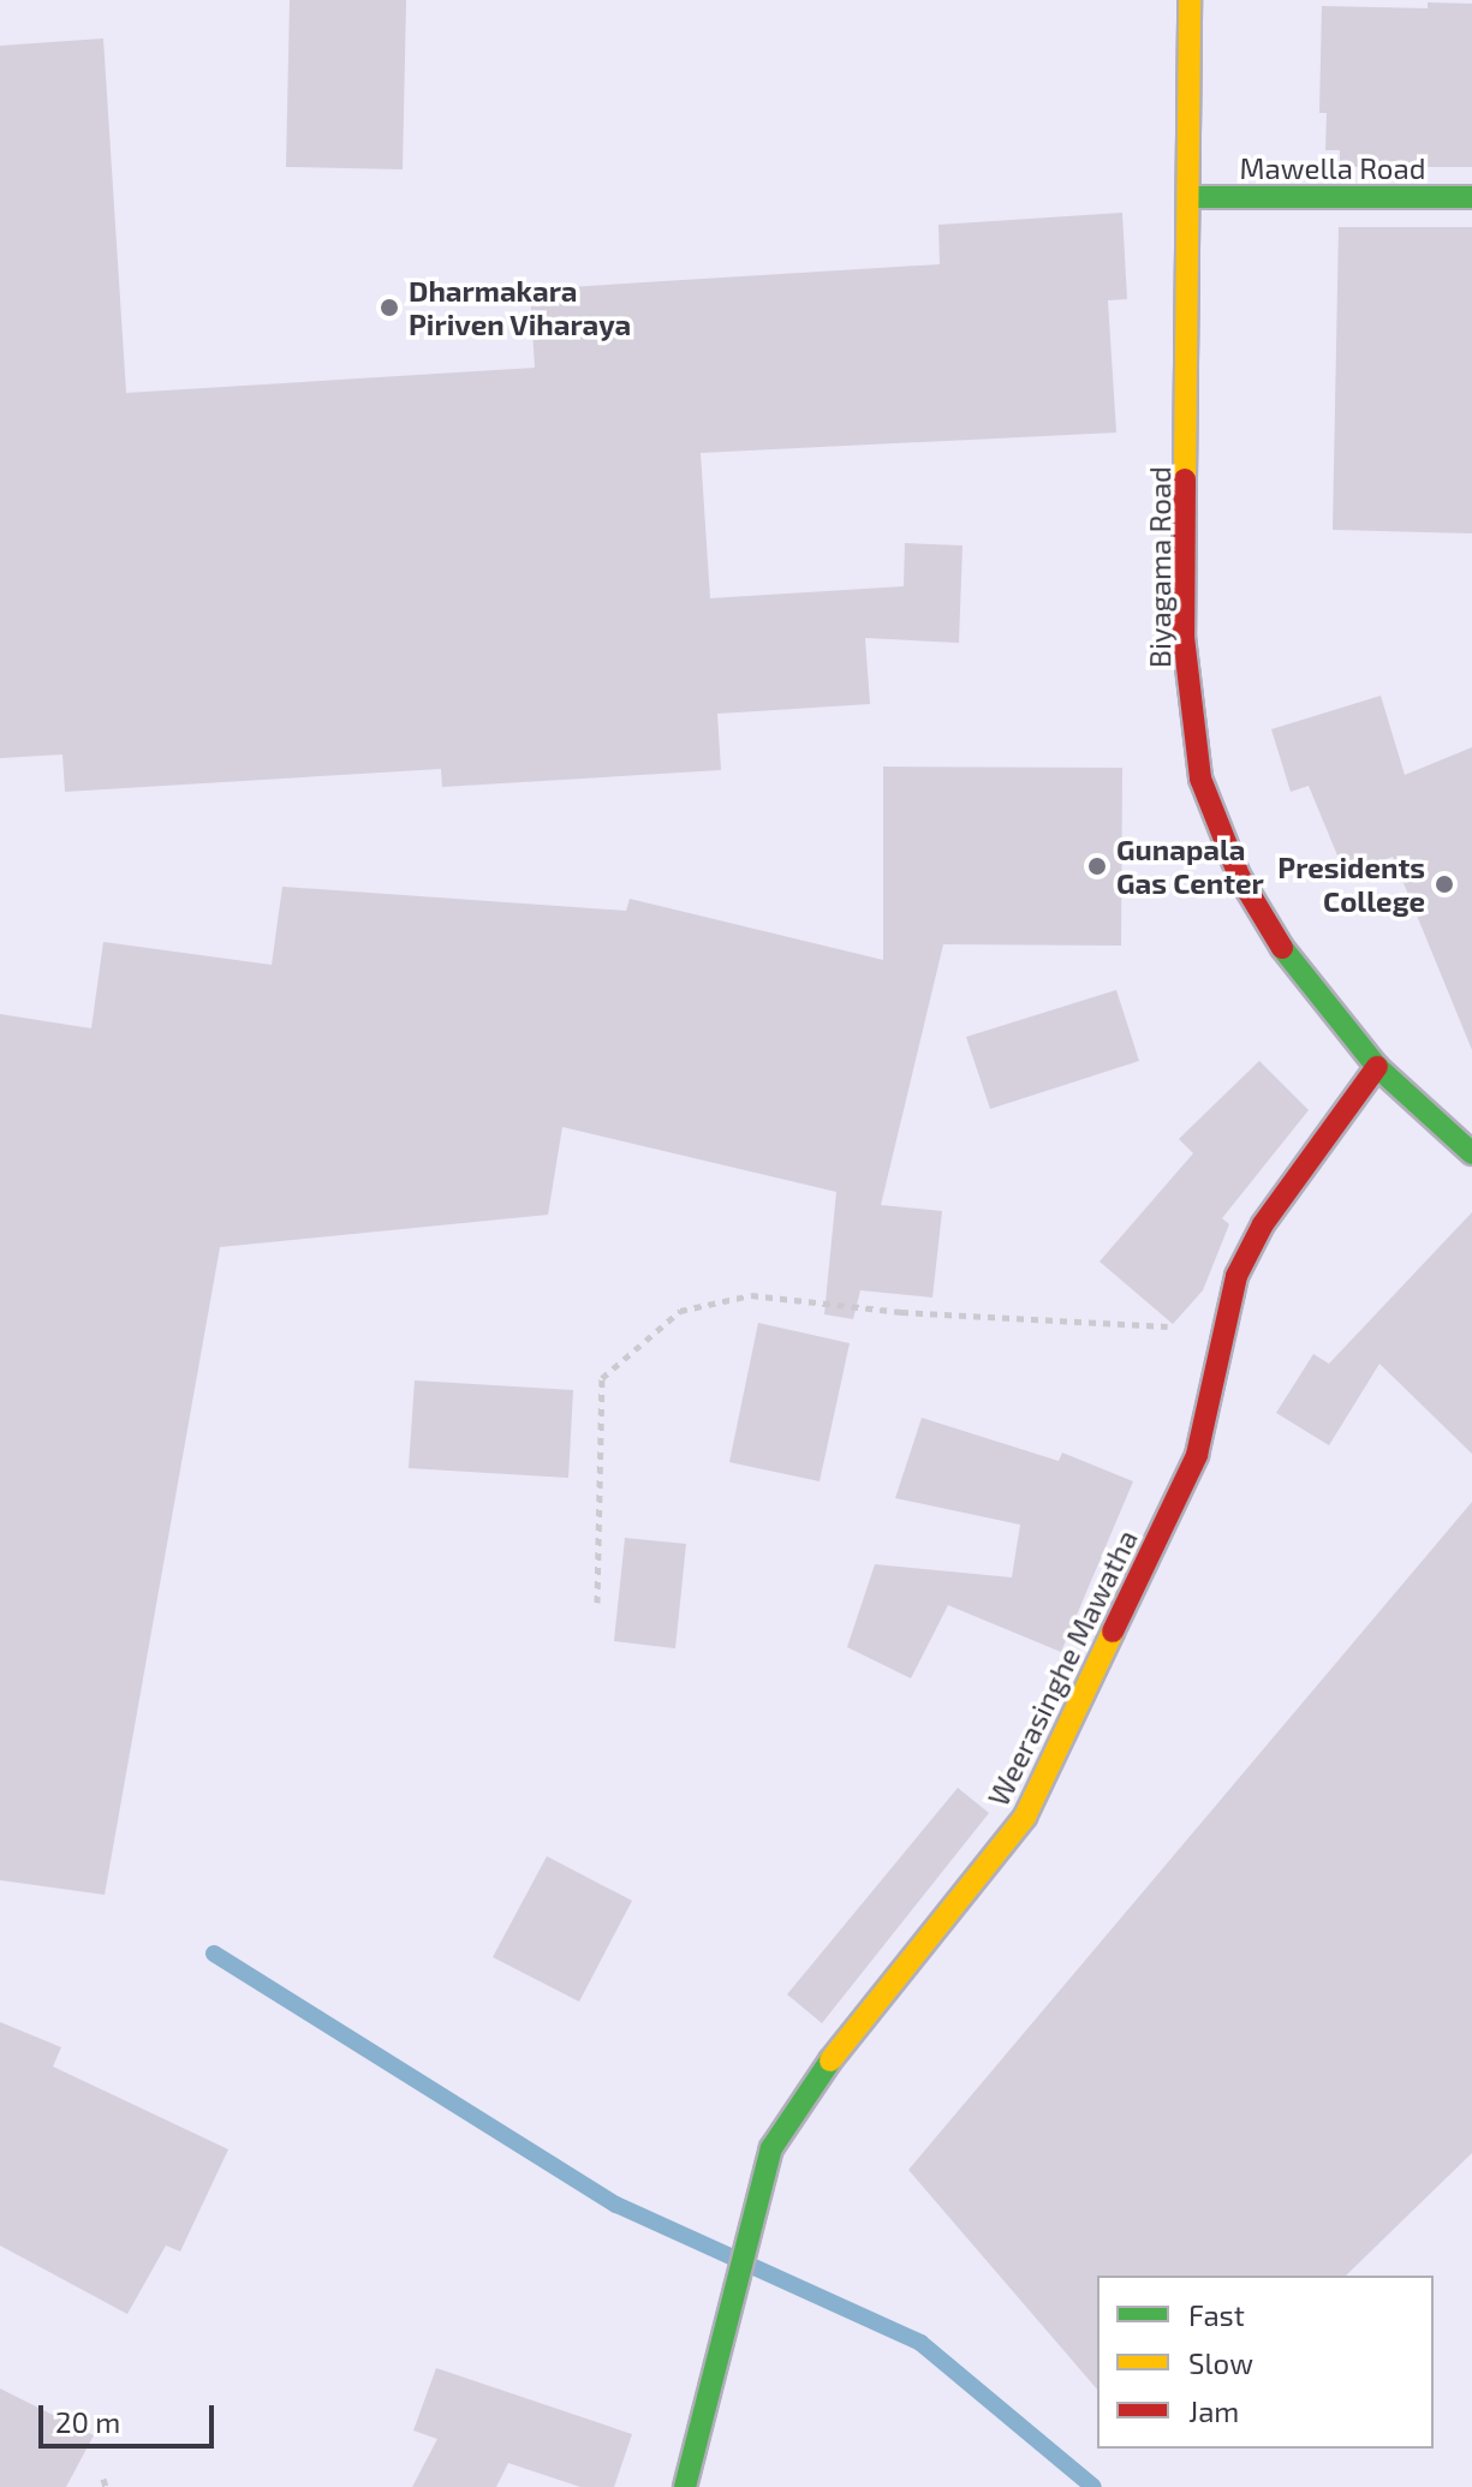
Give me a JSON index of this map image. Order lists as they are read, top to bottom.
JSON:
{
  "streets": {
    "street": ["Mawella Road", "Biyagama Road", "Weerasinghe Mawatha"]
  },
  "crossings": [
    ["Mawella Road", "Biyagama Road"],
    ["Biyagama Road", "Weerasinghe Mawatha"]
  ],
  "places": ["Dharmakara Piriven Viharaya", "Gunapala Gas Center", "Presidents College"],
  "legend": ["Fast", "Slow", "Jam"],
  "scale_bar": "20 m"
}
